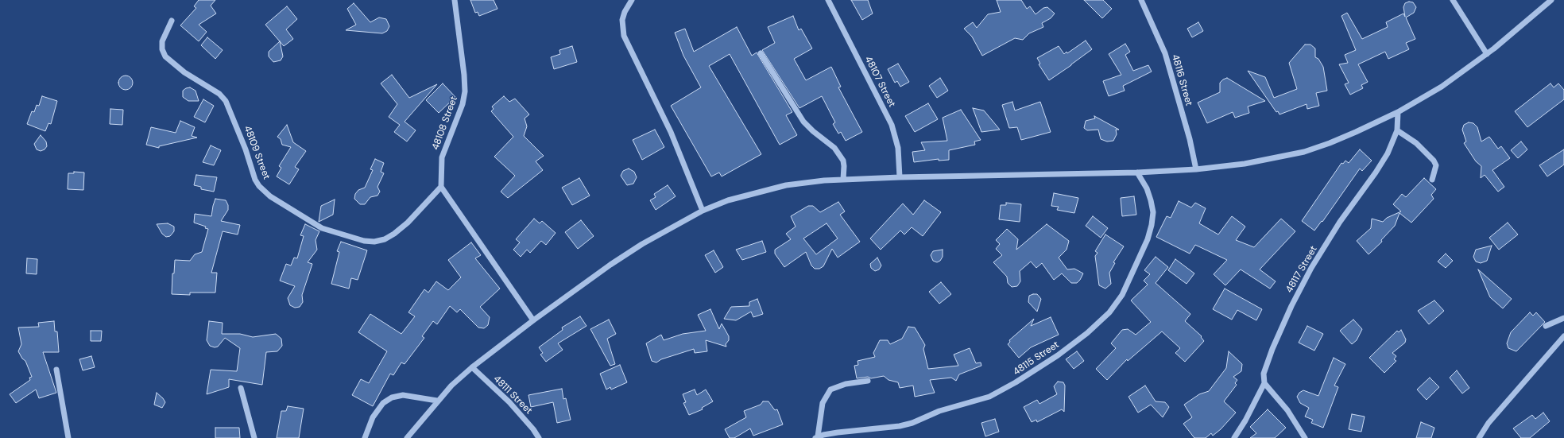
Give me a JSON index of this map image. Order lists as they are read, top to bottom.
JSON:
{
  "streets": {
    "street": [
      "48116 Street",
      "48107 Street",
      "48108 Street",
      "48109 Street",
      "48117 Street",
      "48115 Street",
      "48111 Street"
    ]
  },
  "crossings": [
    ["48108 Street", "48109 Street"]
  ]
}
